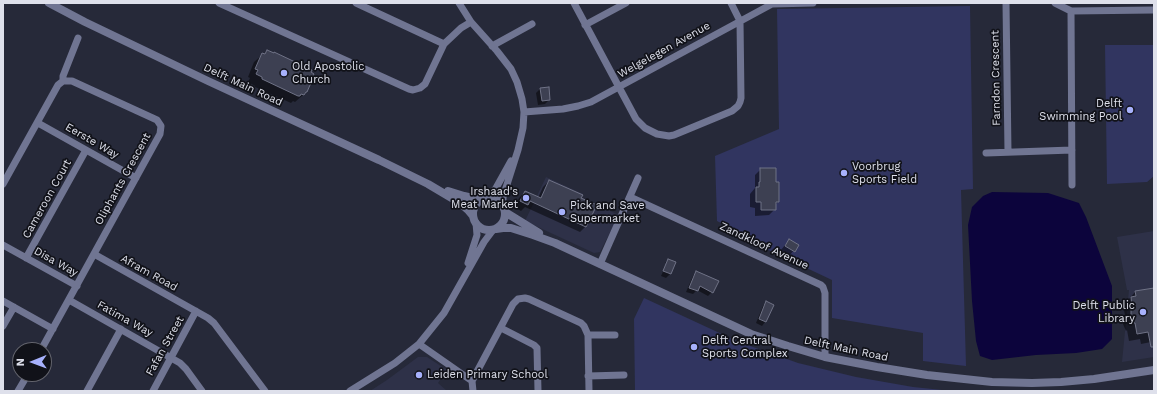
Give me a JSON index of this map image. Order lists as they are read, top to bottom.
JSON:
{
  "streets": {
    "street": [
      "Welgelegen Avenue",
      "Farndon Crescent",
      "Delft Main Road",
      "Eerste Way",
      "Oliphants Crescent",
      "Cameroon Court",
      "Zandkloof Avenue",
      "Disa Way",
      "Afram Road",
      "Fatima Way",
      "Fafan Street"
    ]
  },
  "crossings": [
    ["Delft Main Road", "Zandkloof Avenue"],
    ["Eerste Way", "Oliphants Crescent"],
    ["Eerste Way", "Cameroon Court"],
    ["Oliphants Crescent", "Afram Road"],
    ["Cameroon Court", "Disa Way"],
    ["Afram Road", "Fafan Street"],
    ["Fatima Way", "Fafan Street"]
  ],
  "places": [
    "Old Apostolic Church",
    "Delft Swimming Pool",
    "Voorbrug Sports Field",
    "Irshaad's Meat Market",
    "Pick and Save Supermarket",
    "Delft Public Library",
    "Delft Central Sports Complex",
    "Leiden Primary School"
  ],
  "north": "left"
}
